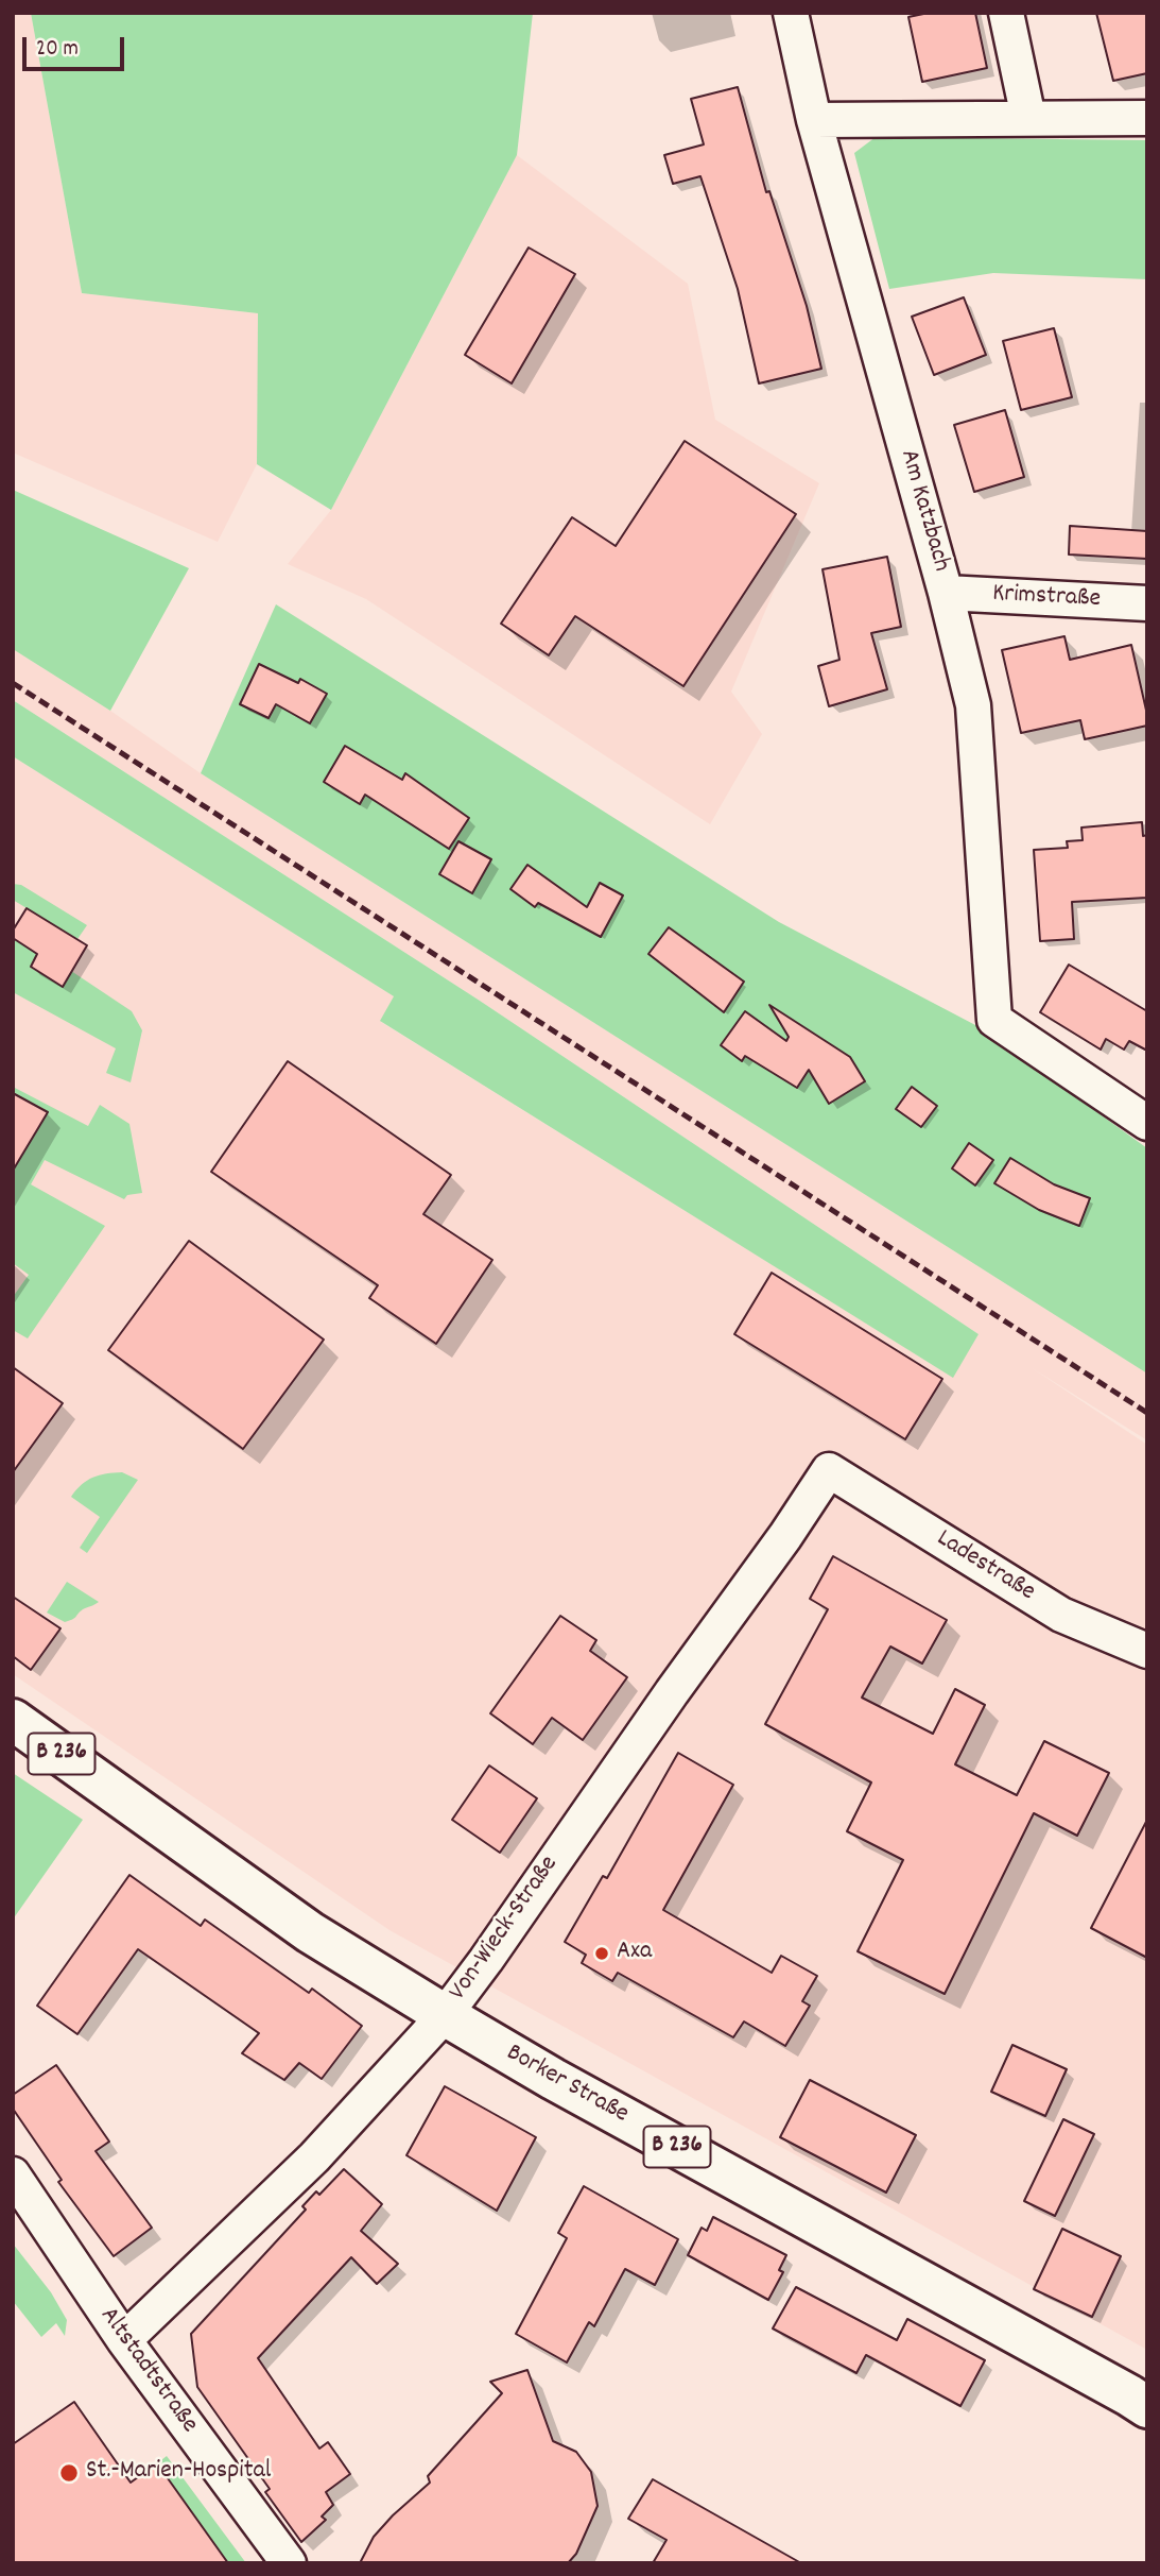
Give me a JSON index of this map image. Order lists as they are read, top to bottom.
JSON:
{
  "streets": {
    "main road": ["B 236", "Borker Straße"],
    "street": [
      "Am Katzbach",
      "Krimstraße",
      "Ladestraße",
      "Von-Wieck-Straße",
      "Altstadtstraße"
    ]
  },
  "crossings": [
    ["Am Katzbach", "Krimstraße"],
    ["Ladestraße", "Von-Wieck-Straße"],
    ["Von-Wieck-Straße", "Borker Straße"],
    ["Von-Wieck-Straße", "Altstadtstraße"]
  ],
  "places": ["Axa", "St.-Marien-Hospital"],
  "scale_bar": "20 m"
}
